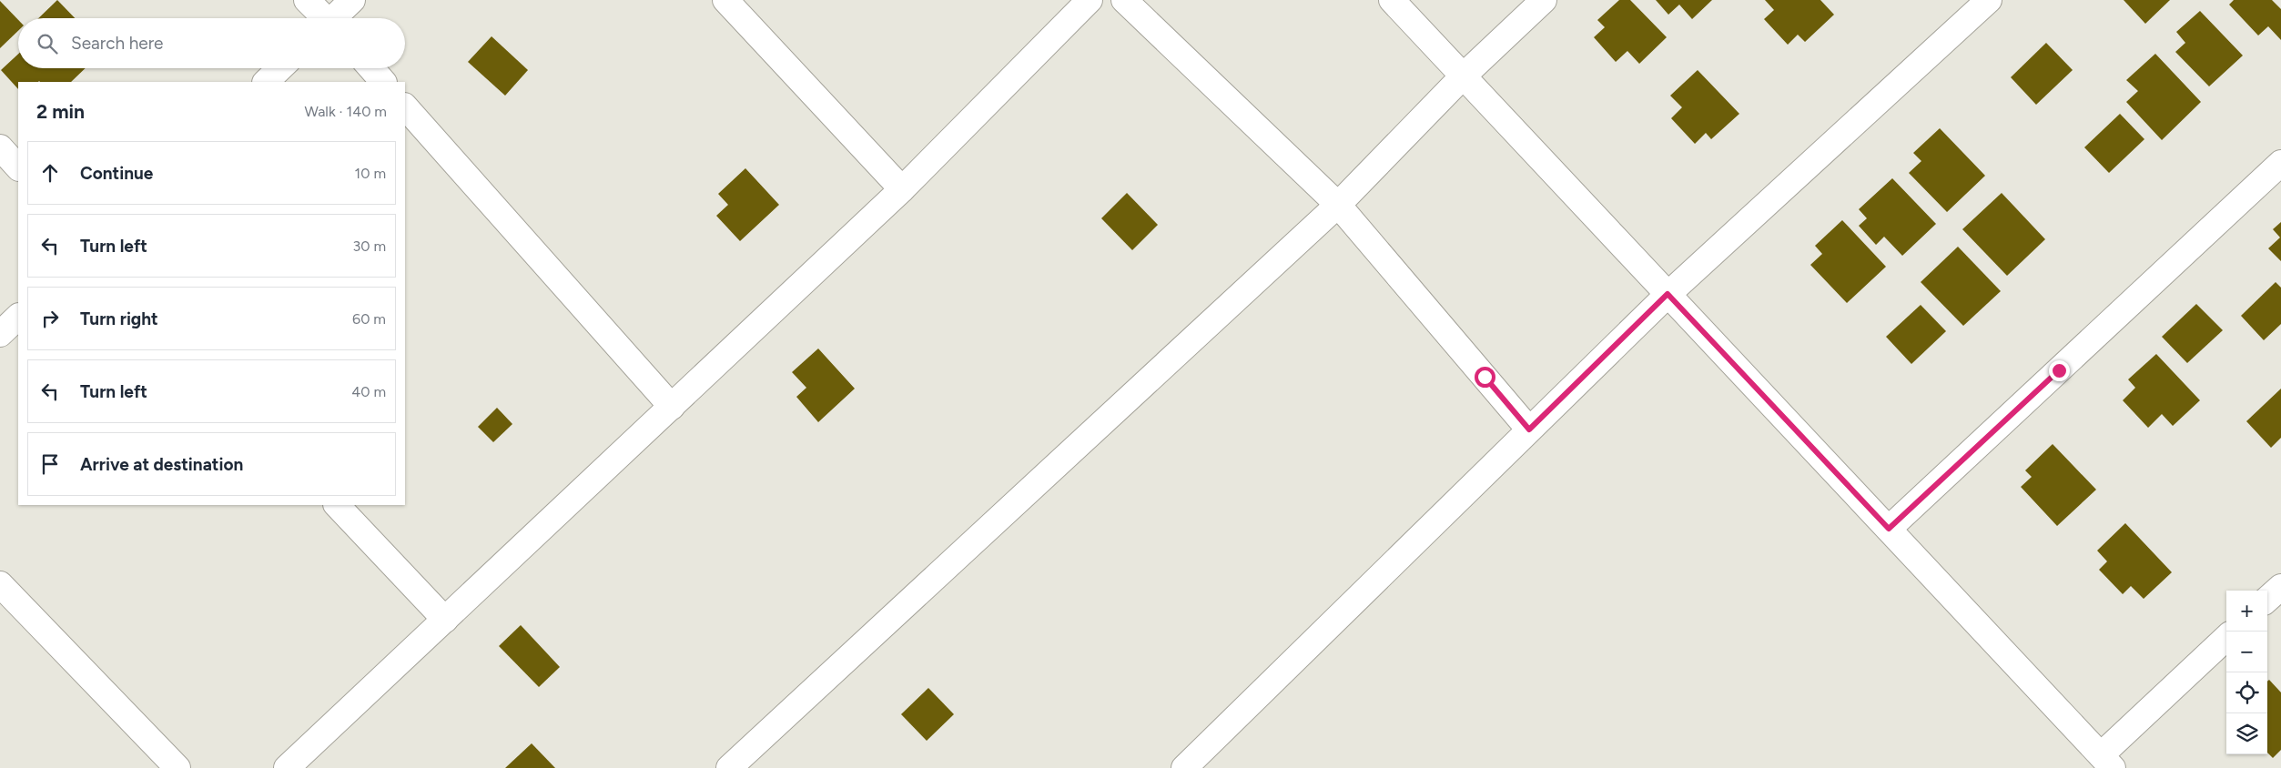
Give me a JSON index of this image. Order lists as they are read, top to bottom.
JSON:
{
  "page": {
    "search": "Search here",
    "heading": ["2 min", "Walk · 140 m"],
    "list": [
      ["Continue", "10 m"],
      ["Turn left", "30 m"],
      ["Turn right", "60 m"],
      ["Turn left", "40 m"],
      "Arrive at destination"
    ],
    "map_buttons": ["+", "−"]
  }
}
